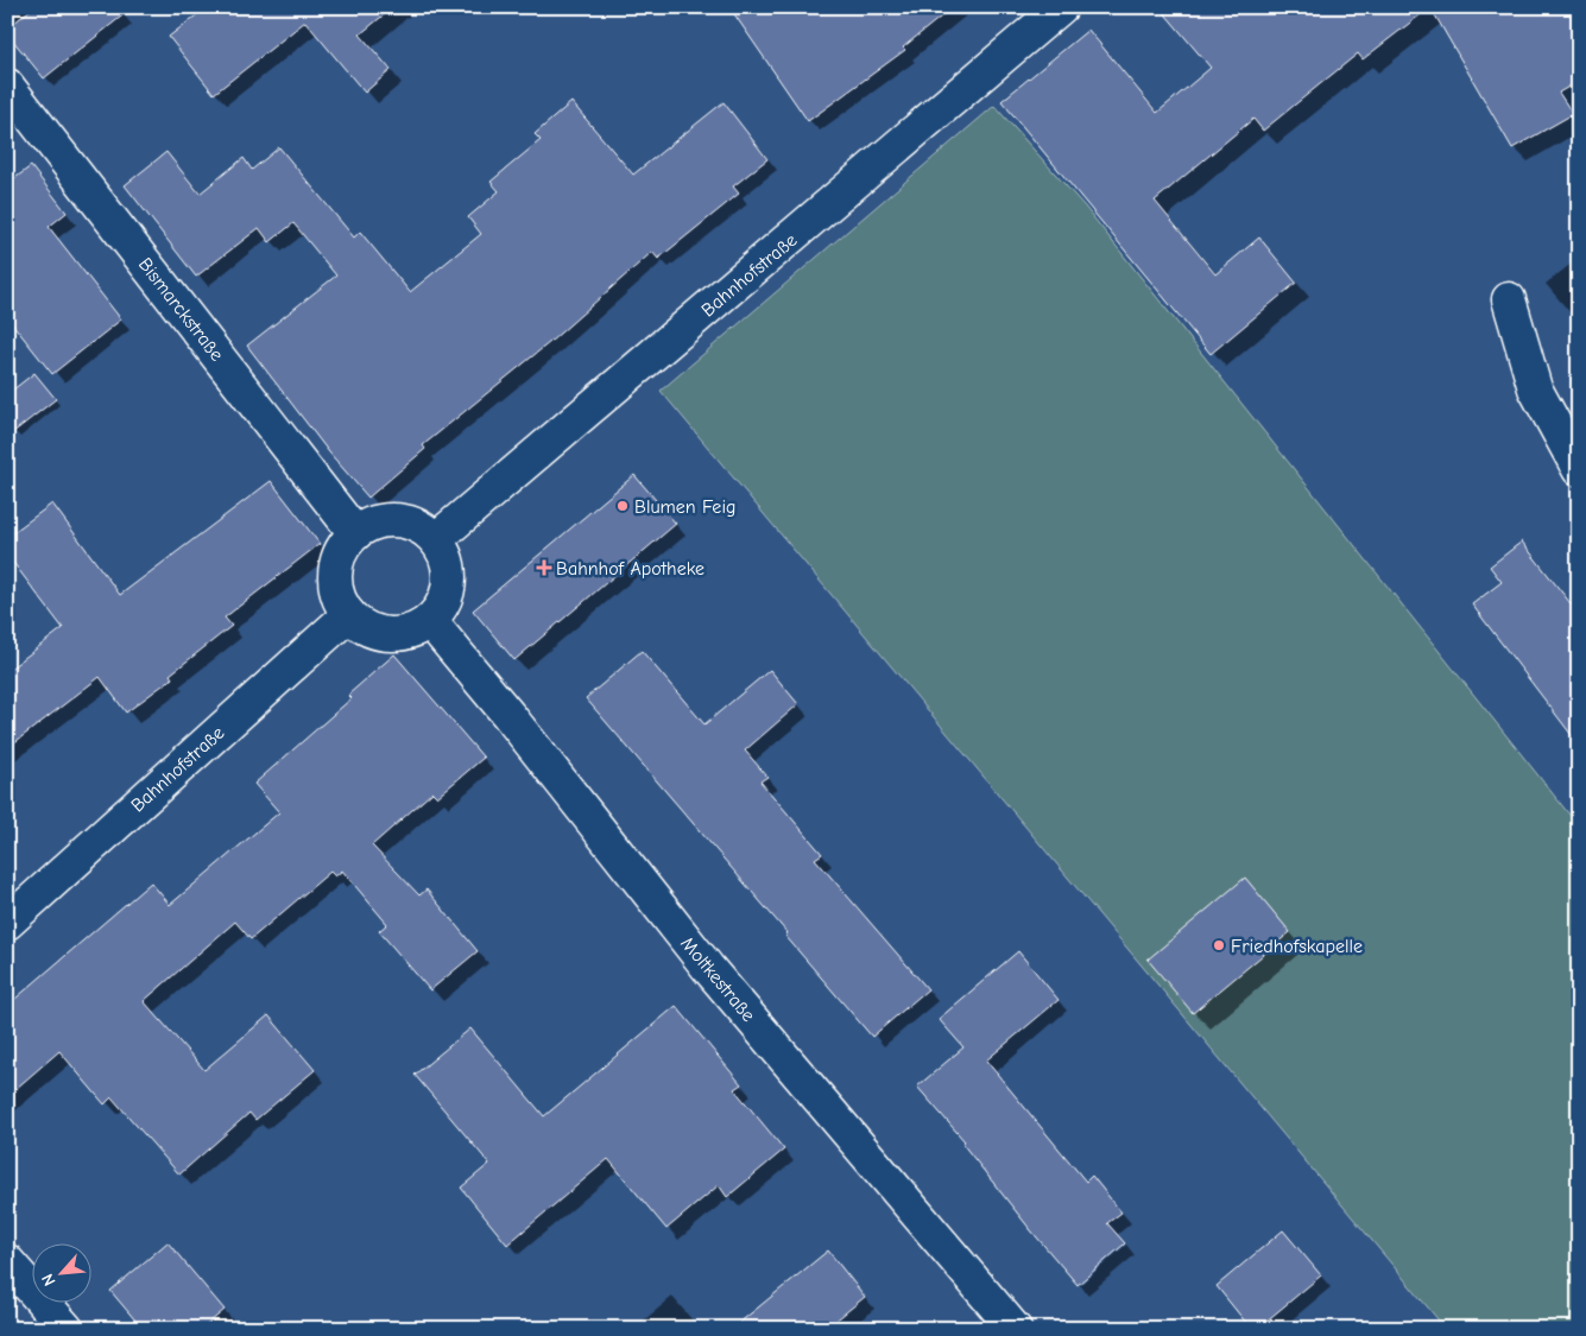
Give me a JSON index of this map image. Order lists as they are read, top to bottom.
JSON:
{
  "streets": {
    "street": ["Bahnhofstraße", "Bismarckstraße", "Moltkestraße"]
  },
  "crossings": [
    ["Bahnhofstraße", "Bismarckstraße"],
    ["Bahnhofstraße", "Moltkestraße"],
    ["Bismarckstraße", "Moltkestraße"]
  ],
  "places": {
    "other": ["Blumen Feig", "Friedhofskapelle"],
    "health": ["Bahnhof Apotheke"]
  },
  "north": "bottom left"
}
